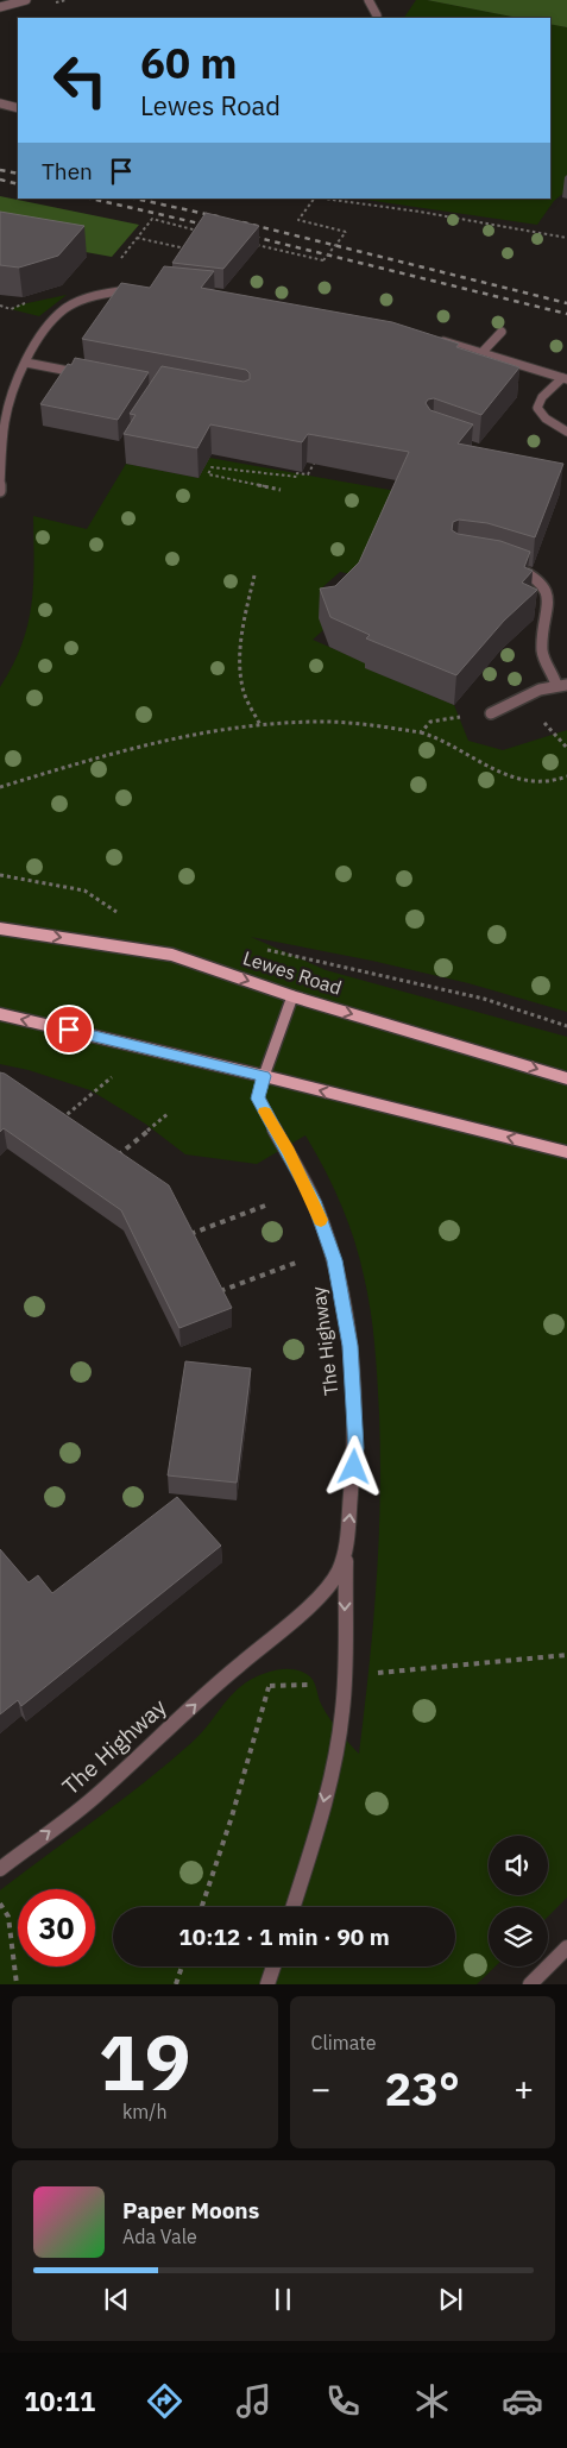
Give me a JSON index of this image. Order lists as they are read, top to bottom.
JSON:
{
  "streets": {
    "main road": ["Lewes Road"],
    "street": ["The Highway"]
  },
  "page": {
    "turn": ["60 m", "Lewes Road"],
    "then": "Then",
    "limit": "30",
    "trip": "10:12 · 1 min · 90 m",
    "tile": [
      ["19", "km/h"],
      "Climate"
    ],
    "heat": ["−", "23°", "+"],
    "song": ["Paper Moons", "Ada Vale"],
    "tabs": "10:11"
  }
}
